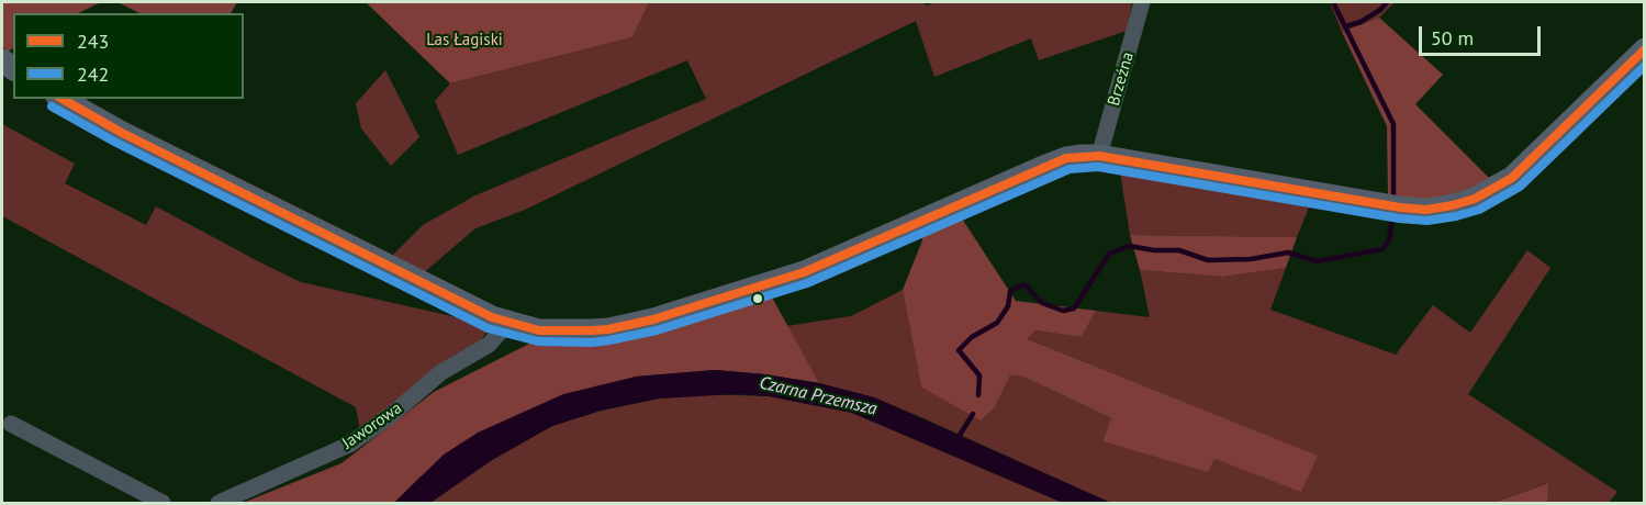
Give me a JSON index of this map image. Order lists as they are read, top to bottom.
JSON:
{
  "streets": {
    "street": ["Brzeźna", "Jaworowa"]
  },
  "water": ["Czarna Przemsza"],
  "parks": ["Las Łagiski"],
  "lines": ["transit line 243", "transit line 242"],
  "legend": ["243", "242"],
  "scale_bar": "50 m"
}
